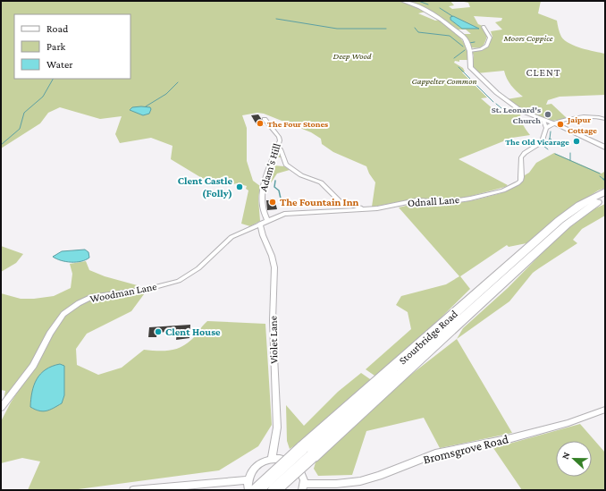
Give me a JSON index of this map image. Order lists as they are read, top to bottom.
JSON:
{
  "streets": {
    "highway": ["Stourbridge Road"],
    "street": [
      "Adam's Hill",
      "Odnall Lane",
      "Woodman Lane",
      "Violet Lane",
      "Bromsgrove Road"
    ]
  },
  "crossings": [
    ["Adam's Hill", "Odnall Lane"],
    ["Odnall Lane", "Woodman Lane"],
    ["Odnall Lane", "Violet Lane"],
    ["Woodman Lane", "Violet Lane"]
  ],
  "districts": ["CLENT"],
  "parks": ["Moors Coppice", "Deep Wood", "Gappelter Common"],
  "places": [
    "St. Leonard's Church",
    "The Four Stones",
    "Jaipur Cottage",
    "The Old Vicarage",
    "Clent Castle (Folly)",
    "The Fountain Inn",
    "Clent House"
  ],
  "legend": ["Road", "Park", "Water"],
  "north": "left"
}
